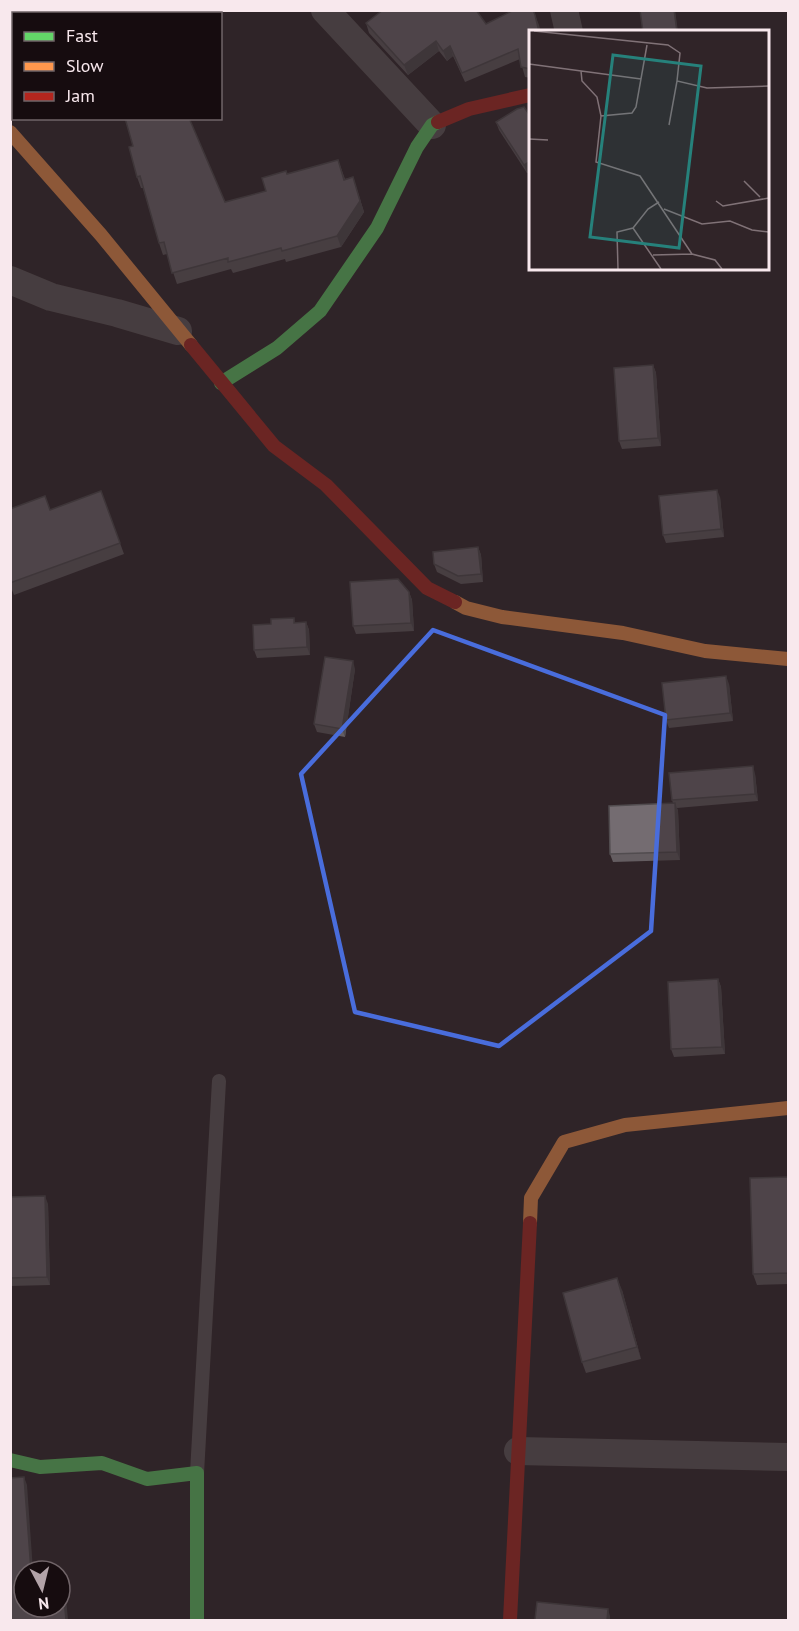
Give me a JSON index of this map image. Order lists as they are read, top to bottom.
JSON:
{
  "legend": ["Fast", "Slow", "Jam"],
  "north": "bottom"
}
